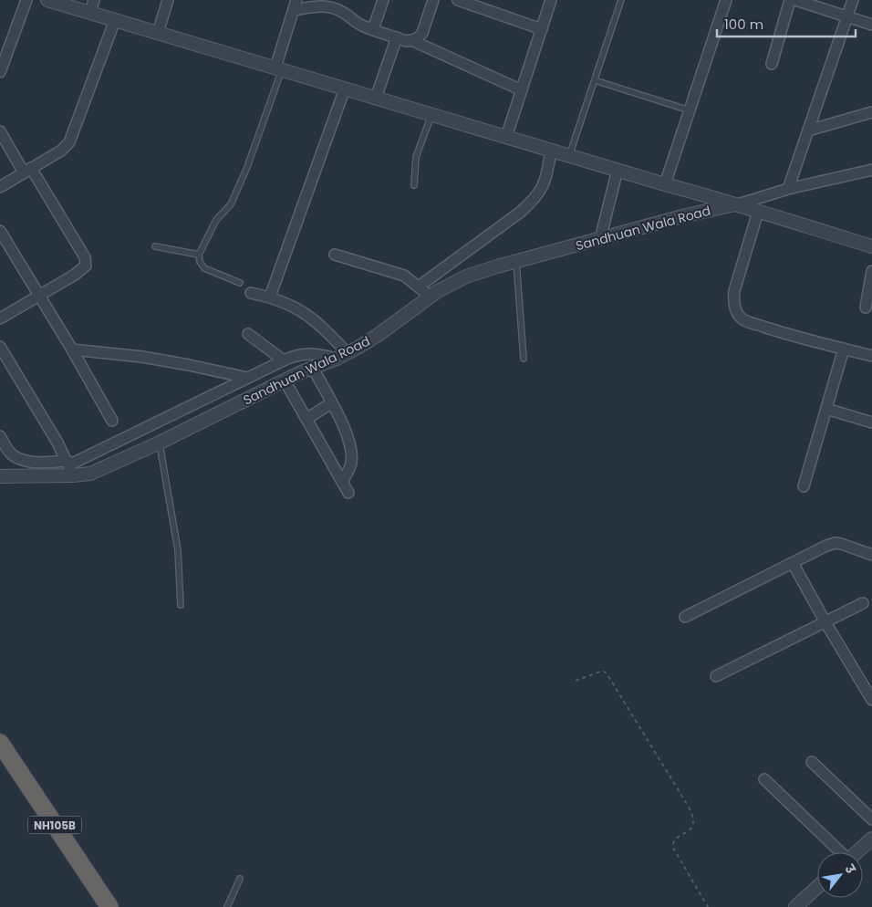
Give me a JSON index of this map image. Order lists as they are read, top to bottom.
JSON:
{
  "streets": {
    "highway": ["NH105B"],
    "street": ["Sandhuan Wala Road"]
  },
  "scale_bar": "100 m",
  "north": "top right"
}
